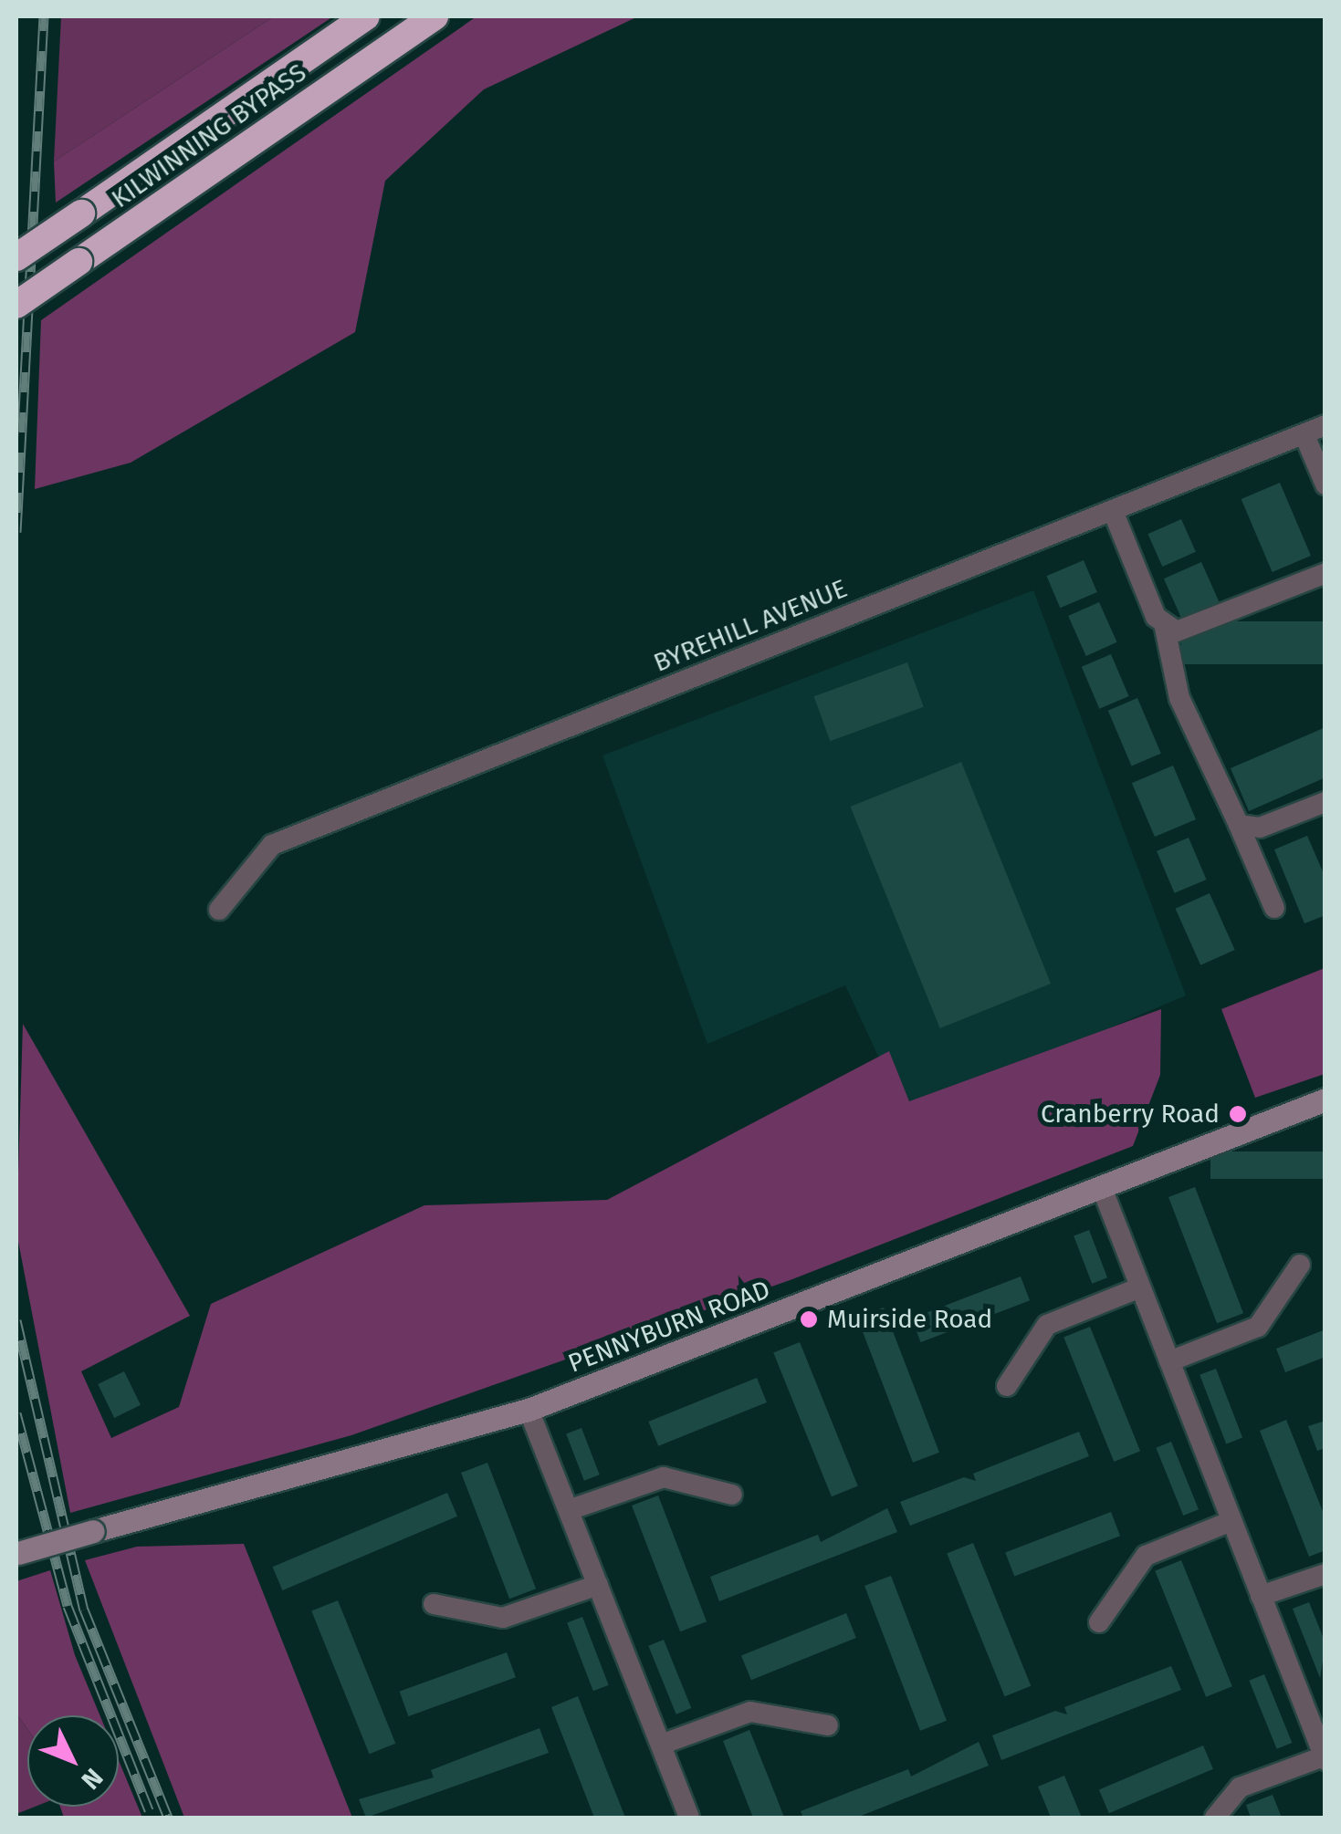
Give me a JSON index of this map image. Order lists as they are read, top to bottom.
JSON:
{
  "streets": {
    "highway": ["KILWINNING BYPASS"],
    "street": ["BYREHILL AVENUE", "PENNYBURN ROAD"]
  },
  "places": ["Cranberry Road", "Muirside Road"],
  "north": "bottom right"
}
